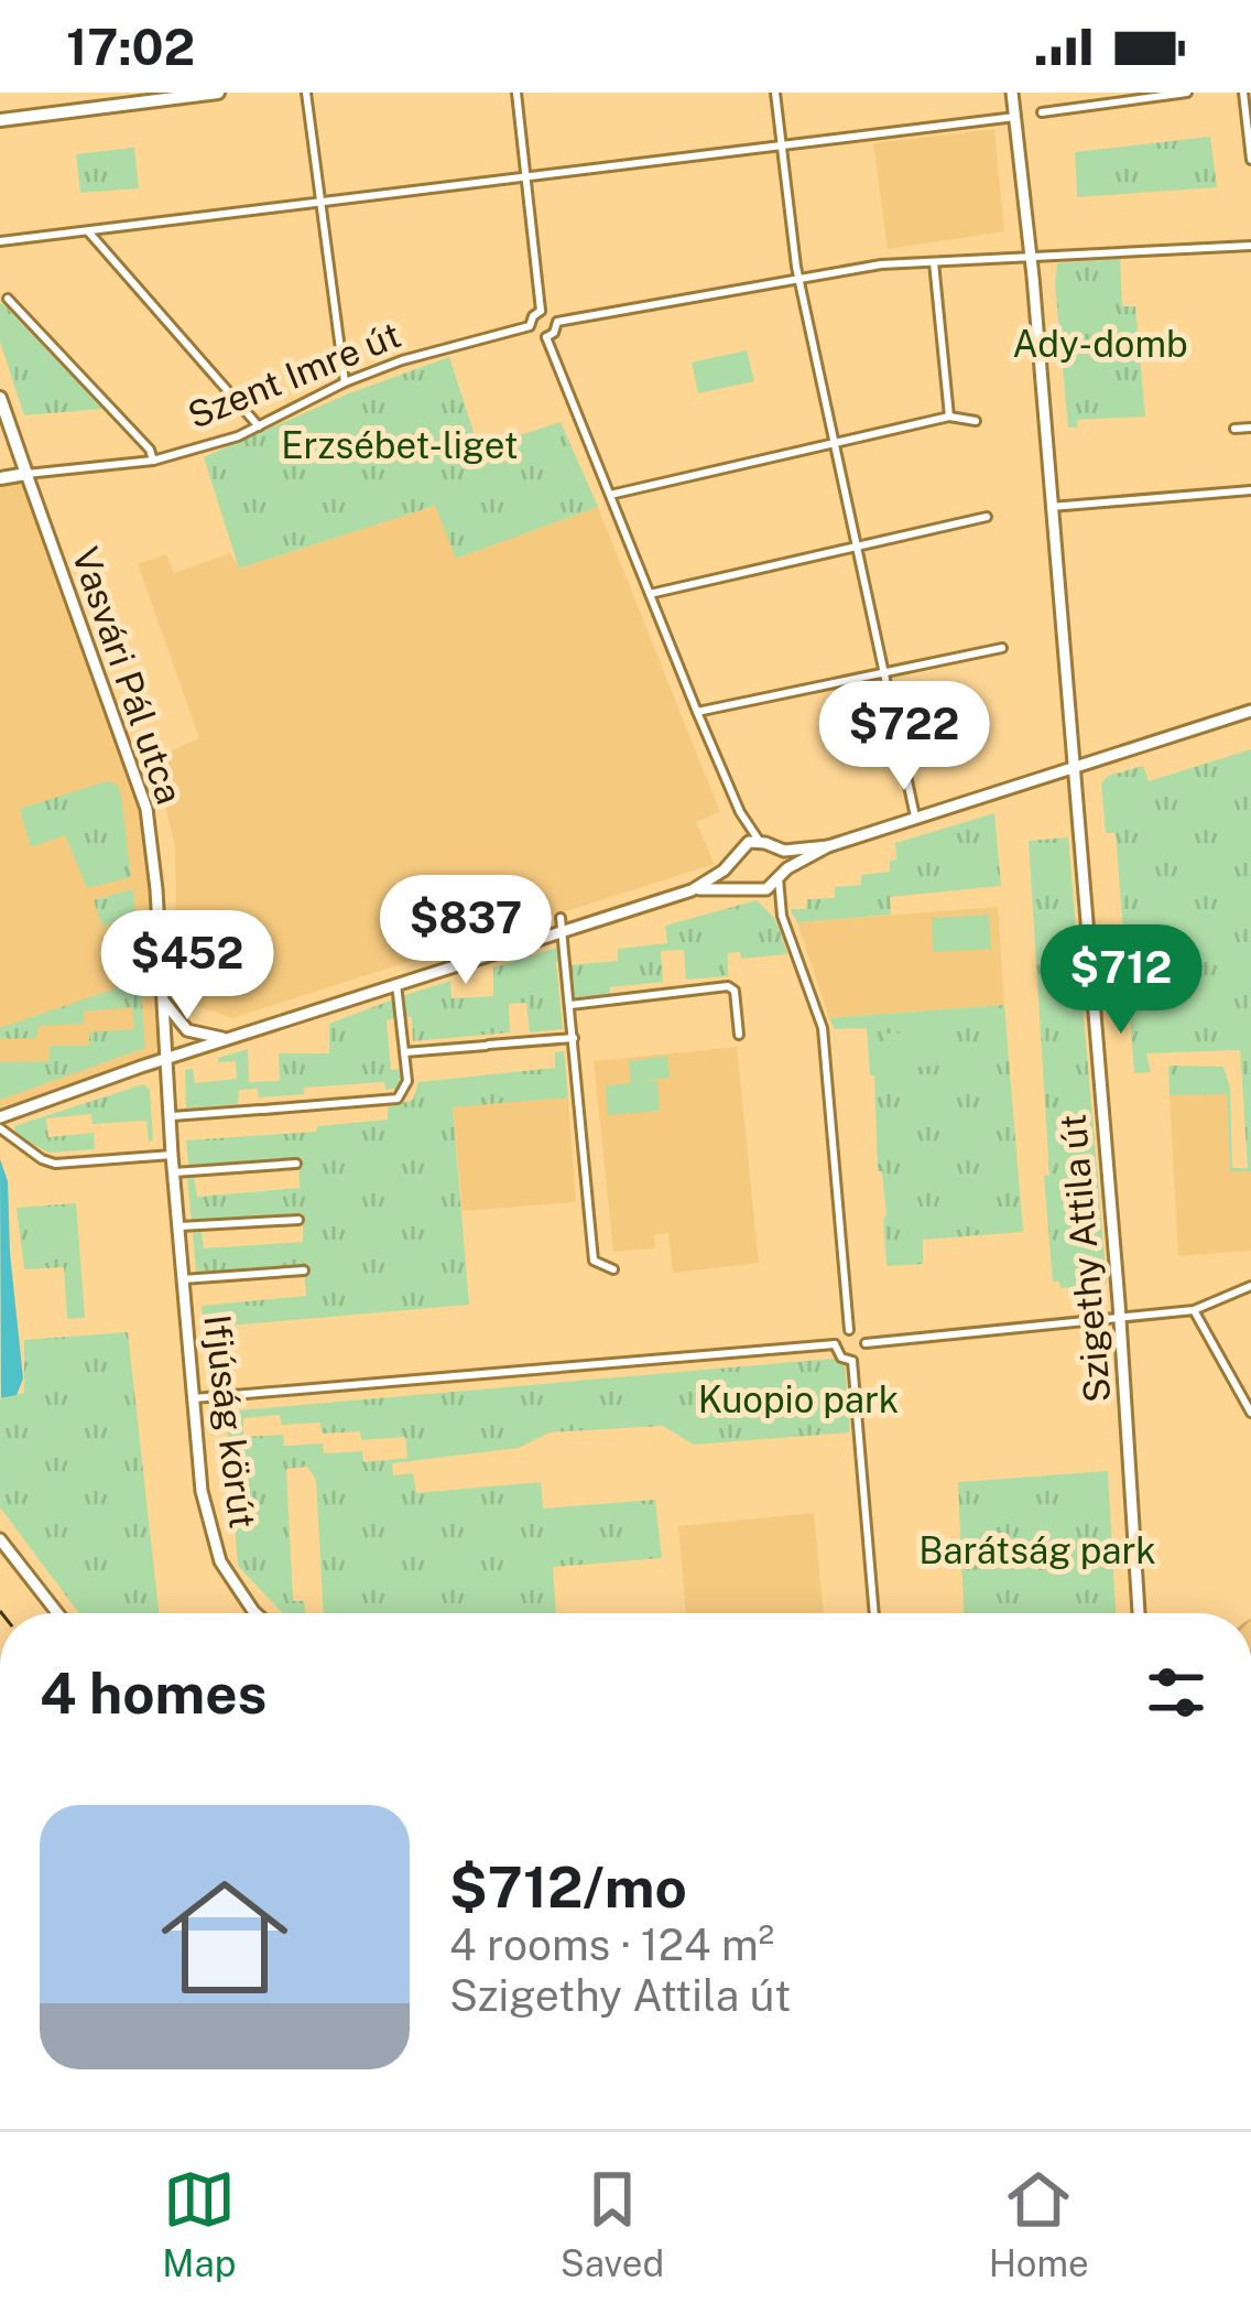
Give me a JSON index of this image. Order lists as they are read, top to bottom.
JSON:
{
  "streets": {
    "main road": ["Szent Imre út", "Vasvári Pál utca"],
    "street": ["Szigethy Attila út", "Ifjúság körút"]
  },
  "crossings": [
    ["Szent Imre út", "Vasvári Pál utca"],
    ["Vasvári Pál utca", "Ifjúság körút"]
  ],
  "parks": [
    "Ady-domb",
    "Erzsébet-liget",
    "Kuopio park",
    "Barátság park"
  ],
  "page": {
    "status": "17:02",
    "price": [
      "$722",
      "$837",
      "$452",
      "$712"
    ],
    "heading": "4 homes",
    "list": [
      {
        "name": "$712/mo",
        "note": "4 rooms · 124 m² · Szigethy Attila út"
      }
    ],
    "tabs": ["Map", "Saved", "Home"]
  }
}
